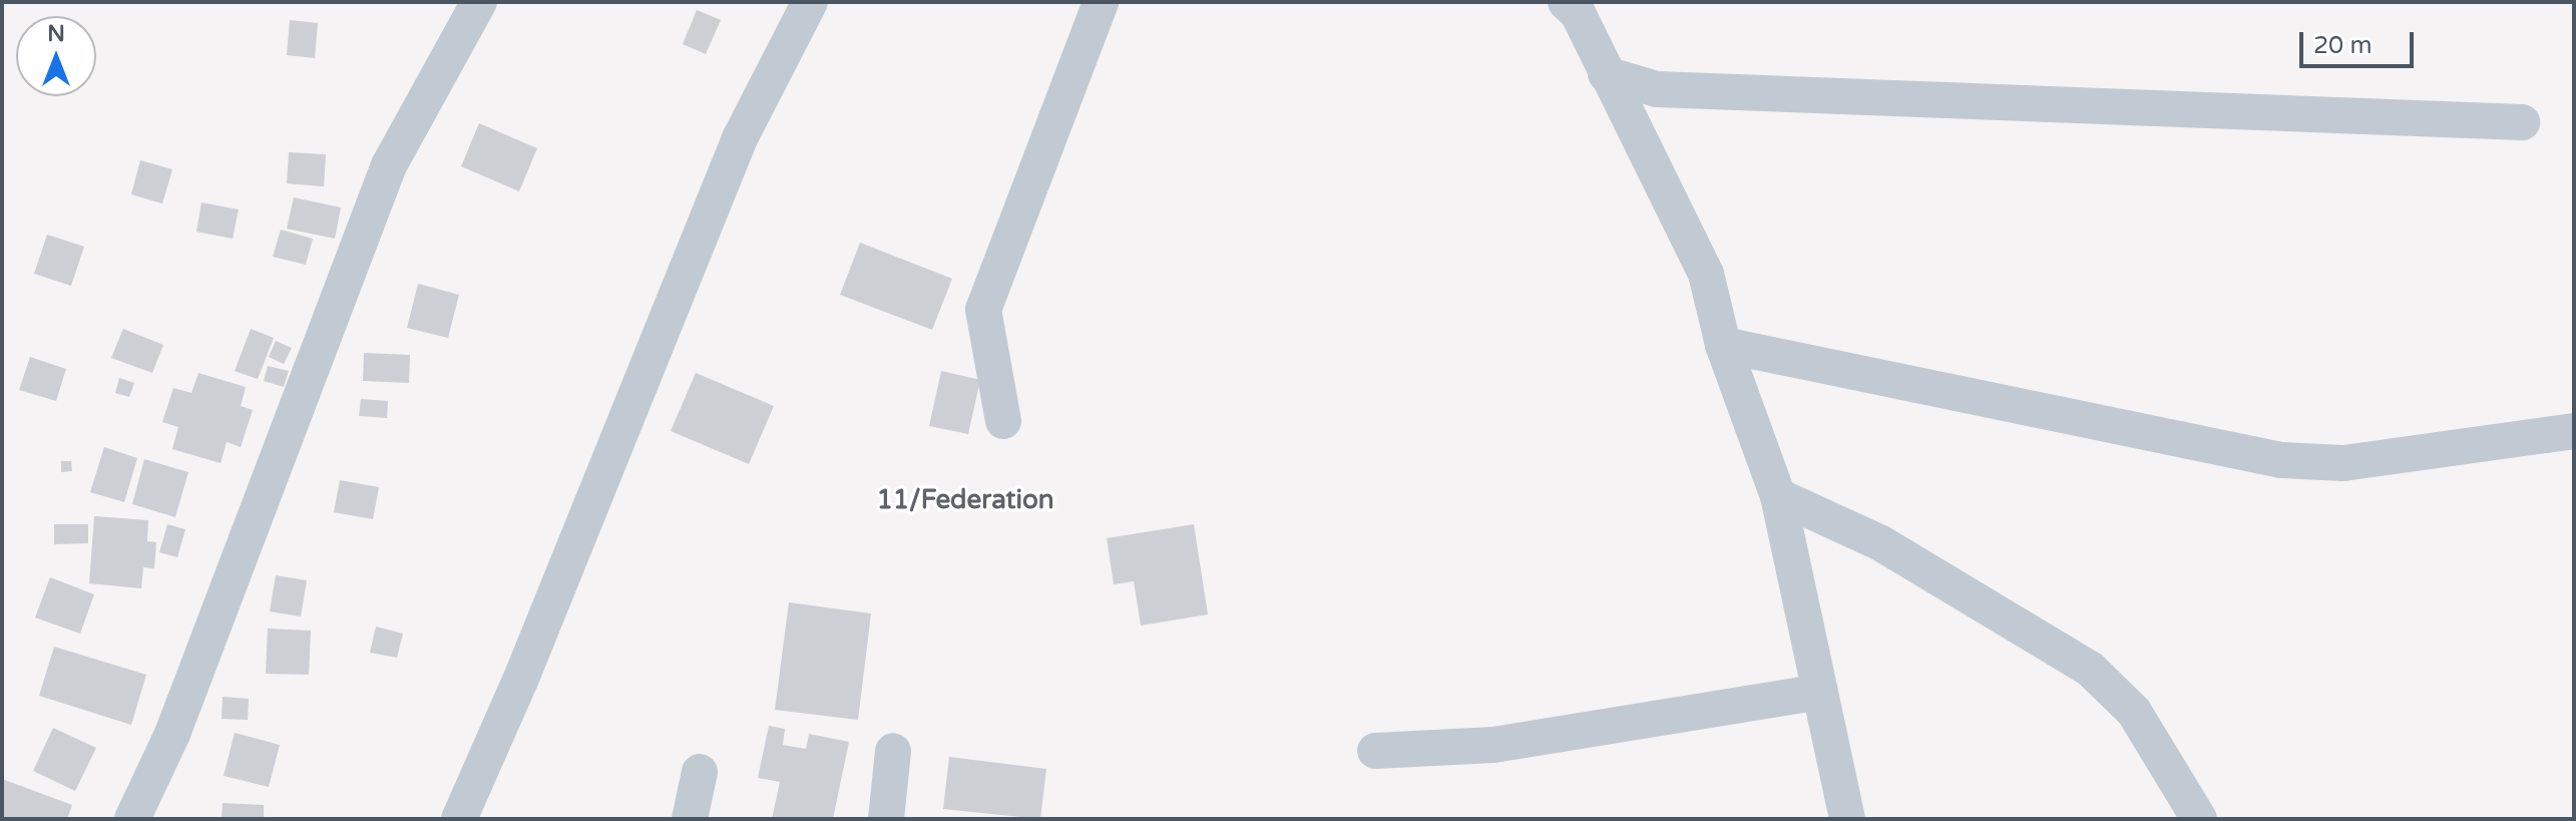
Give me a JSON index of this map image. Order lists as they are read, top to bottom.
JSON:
{
  "districts": ["11/Federation"],
  "scale_bar": "20 m",
  "north": "top"
}
